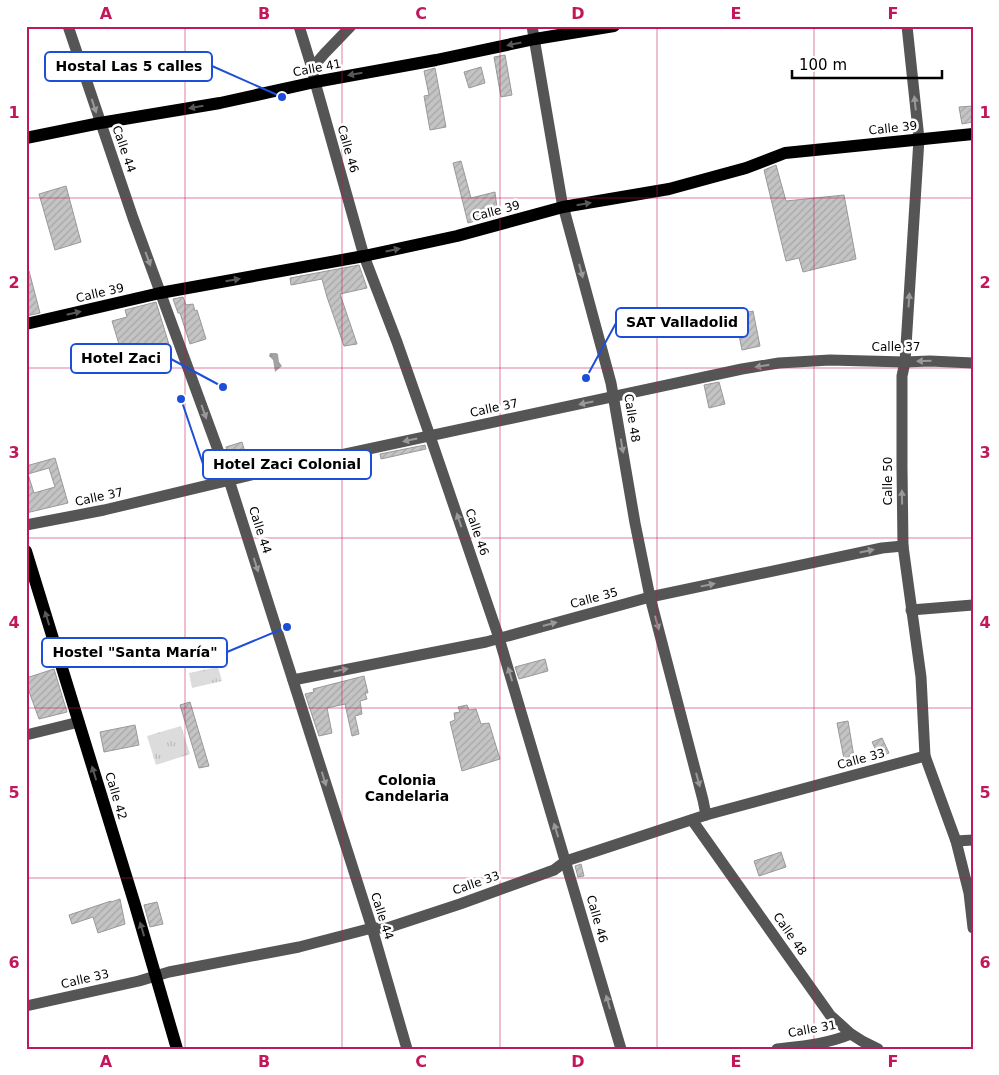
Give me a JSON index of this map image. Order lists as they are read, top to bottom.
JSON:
{
  "streets": {
    "main road": ["Calle 41", "Calle 39", "Calle 42"],
    "street": [
      "Calle 44",
      "Calle 46",
      "Calle 37",
      "Calle 48",
      "Calle 50",
      "Calle 35",
      "Calle 33",
      "Calle 31"
    ]
  },
  "crossings": [
    ["Calle 41", "Calle 44"],
    ["Calle 41", "Calle 46"],
    ["Calle 41", "Calle 48"],
    ["Calle 39", "Calle 44"],
    ["Calle 39", "Calle 46"],
    ["Calle 39", "Calle 48"],
    ["Calle 39", "Calle 50"],
    ["Calle 44", "Calle 37"],
    ["Calle 44", "Calle 35"],
    ["Calle 44", "Calle 33"],
    ["Calle 46", "Calle 37"],
    ["Calle 46", "Calle 35"],
    ["Calle 46", "Calle 33"],
    ["Calle 37", "Calle 48"],
    ["Calle 37", "Calle 50"],
    ["Calle 48", "Calle 35"],
    ["Calle 48", "Calle 33"],
    ["Calle 48", "Calle 31"],
    ["Calle 50", "Calle 35"],
    ["Calle 50", "Calle 33"],
    ["Calle 33", "Calle 42"]
  ],
  "one_way": [
    "Calle 41",
    "Calle 39",
    "Calle 44",
    "Calle 46",
    "Calle 37",
    "Calle 48",
    "Calle 50",
    "Calle 35",
    "Calle 42"
  ],
  "districts": ["Colonia Candelaria"],
  "places": [
    "Hostal Las 5 calles",
    "SAT Valladolid",
    "Hotel Zaci",
    "Hotel Zaci Colonial",
    "Hostel \"Santa María\""
  ],
  "scale_bar": "100 m",
  "grid": {
    "columns": [
      "A",
      "B",
      "C",
      "D",
      "E",
      "F"
    ],
    "rows": [
      "1",
      "2",
      "3",
      "4",
      "5",
      "6"
    ]
  }
}
